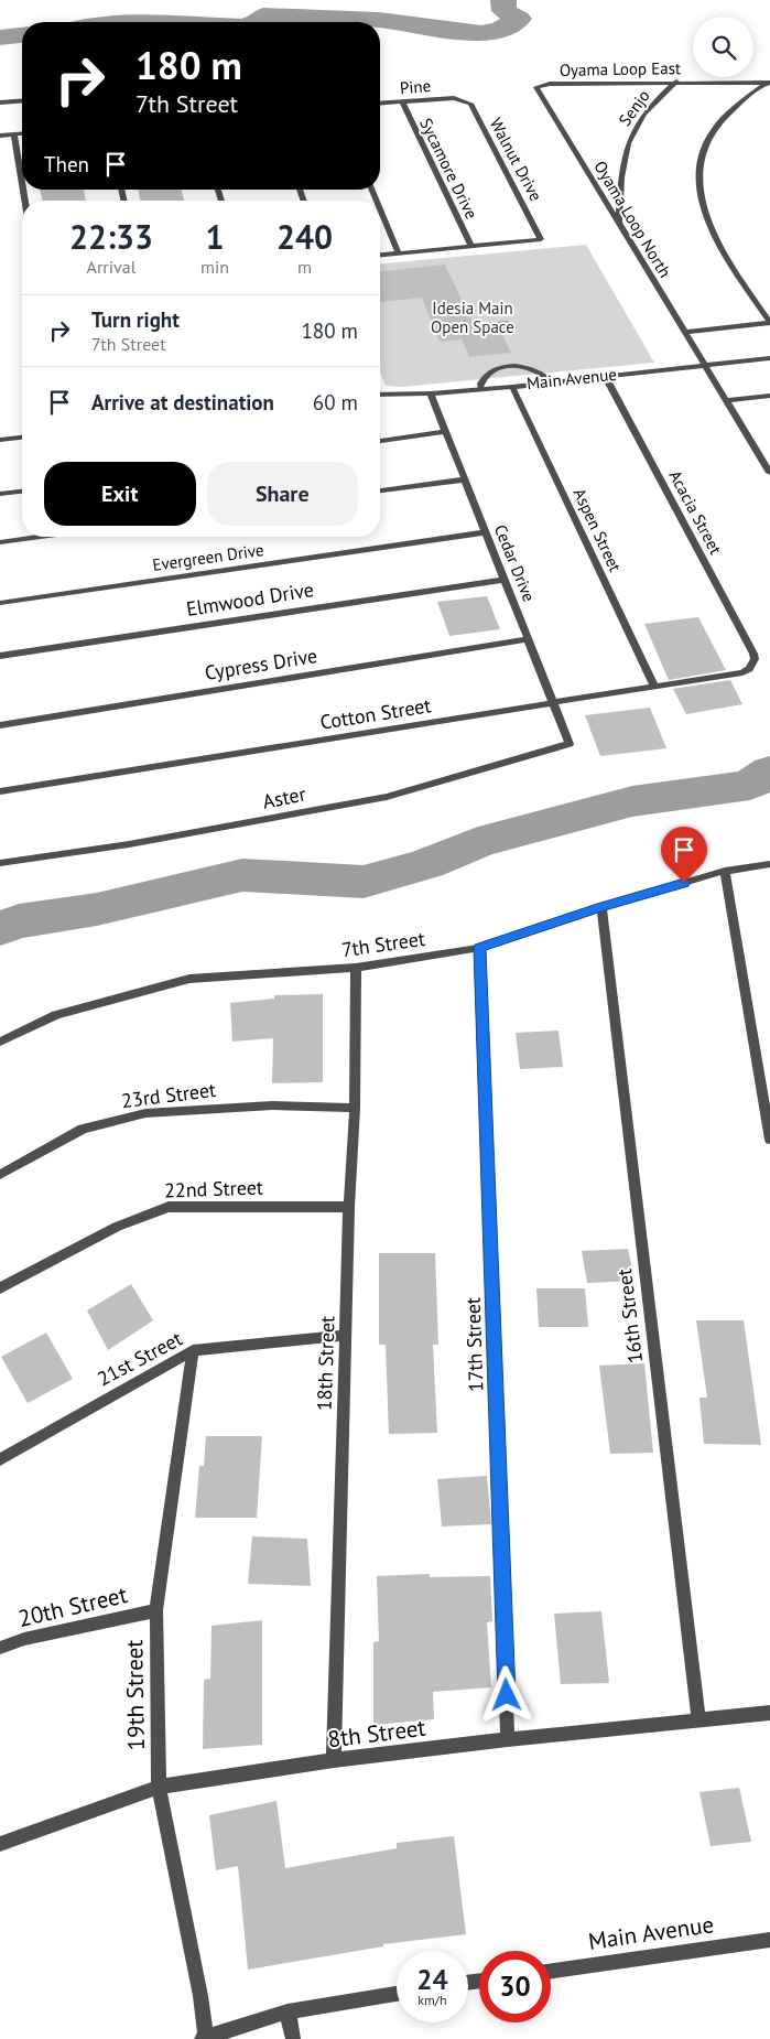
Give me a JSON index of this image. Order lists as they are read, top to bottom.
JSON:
{
  "streets": {
    "street": [
      "Oyama Loop East",
      "Pine",
      "Senjo",
      "Walnut Drive",
      "Sycamore Drive",
      "Oyama Loop North",
      "Main Avenue",
      "Acacia Street",
      "Aspen Street",
      "Evergreen Drive",
      "Cedar Drive",
      "Elmwood Drive",
      "Cypress Drive",
      "Cotton Street",
      "Aster",
      "7th Street",
      "23rd Street",
      "22nd Street",
      "16th Street",
      "17th Street",
      "21st Street",
      "18th Street",
      "20th Street",
      "19th Street",
      "8th Street"
    ]
  },
  "crossings": [
    ["Oyama Loop East", "Senjo"],
    ["Oyama Loop East", "Oyama Loop North"],
    ["Pine", "Walnut Drive"],
    ["Pine", "Sycamore Drive"],
    ["Senjo", "Oyama Loop North"],
    ["Walnut Drive", "Sycamore Drive"],
    ["Oyama Loop North", "Main Avenue"],
    ["Main Avenue", "Acacia Street"],
    ["Main Avenue", "Aspen Street"],
    ["Main Avenue", "Cedar Drive"],
    ["Acacia Street", "Cotton Street"],
    ["Aspen Street", "Cotton Street"],
    ["Evergreen Drive", "Cedar Drive"],
    ["Cedar Drive", "Elmwood Drive"],
    ["Cedar Drive", "Cypress Drive"],
    ["Cedar Drive", "Cotton Street"],
    ["Cedar Drive", "Aster"],
    ["7th Street", "16th Street"],
    ["7th Street", "17th Street"],
    ["7th Street", "18th Street"],
    ["23rd Street", "18th Street"],
    ["22nd Street", "18th Street"],
    ["16th Street", "8th Street"],
    ["17th Street", "8th Street"],
    ["21st Street", "18th Street"],
    ["21st Street", "19th Street"],
    ["18th Street", "8th Street"],
    ["20th Street", "19th Street"],
    ["19th Street", "8th Street"]
  ],
  "parks": ["Idesia Main Open Space"],
  "page": {
    "turn": ["180 m", "7th Street"],
    "then": "Then",
    "eta": [
      "22:33",
      "Arrival",
      "1",
      "min",
      "240",
      "m"
    ],
    "list": [
      {
        "name": "Turn right",
        "note": "7th Street",
        "value": "180 m"
      },
      {
        "name": "Arrive at destination",
        "value": "60 m"
      }
    ],
    "buttons": ["Exit", "Share"],
    "speed": "24 km/h",
    "limit": "30"
  }
}
